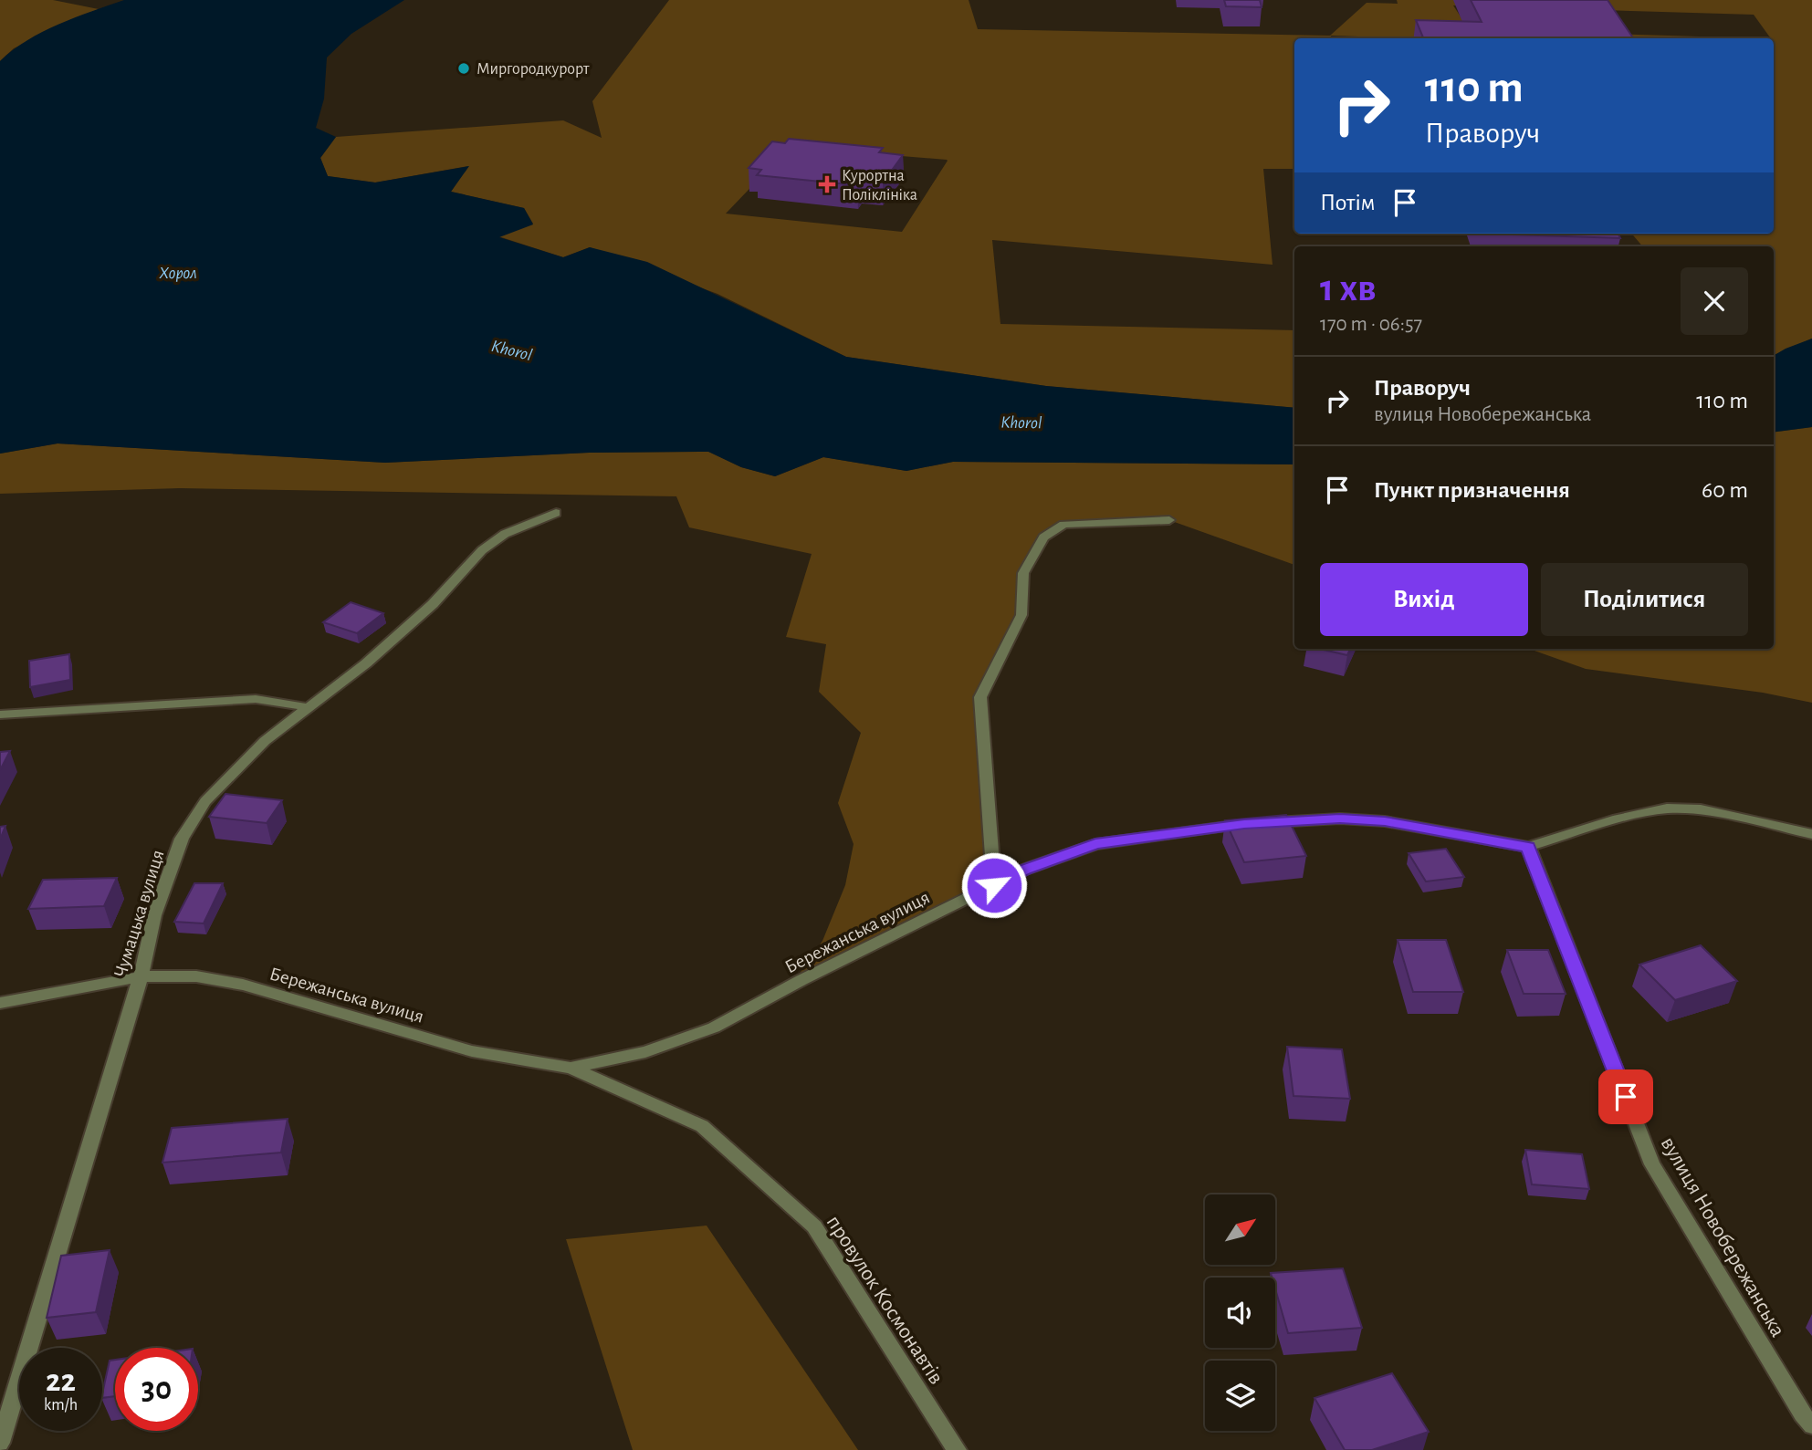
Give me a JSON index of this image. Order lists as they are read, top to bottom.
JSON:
{
  "streets": {
    "street": [
      "Чумацька вулиця",
      "Бережанська вулиця",
      "вулиця Новобережанська",
      "провулок Космонавтів"
    ]
  },
  "crossings": [
    ["Чумацька вулиця", "Бережанська вулиця"],
    ["Бережанська вулиця", "вулиця Новобережанська"],
    ["Бережанська вулиця", "провулок Космонавтів"]
  ],
  "water": ["Хорол", "Khorol"],
  "places": {
    "other": ["Миргородкурорт"],
    "health": ["Курортна Поліклініка"]
  },
  "north": "top right",
  "page": {
    "turn": ["110 m", "Праворуч"],
    "then": "Потім",
    "heading": ["1 хв", "170 m · 06:57"],
    "list": [
      {
        "name": "Праворуч",
        "note": "вулиця Новобережанська",
        "value": "110 m"
      },
      {
        "name": "Пункт призначення",
        "value": "60 m"
      }
    ],
    "buttons": ["Вихід", "Поділитися"],
    "speed": "22 km/h",
    "limit": "30"
  }
}
